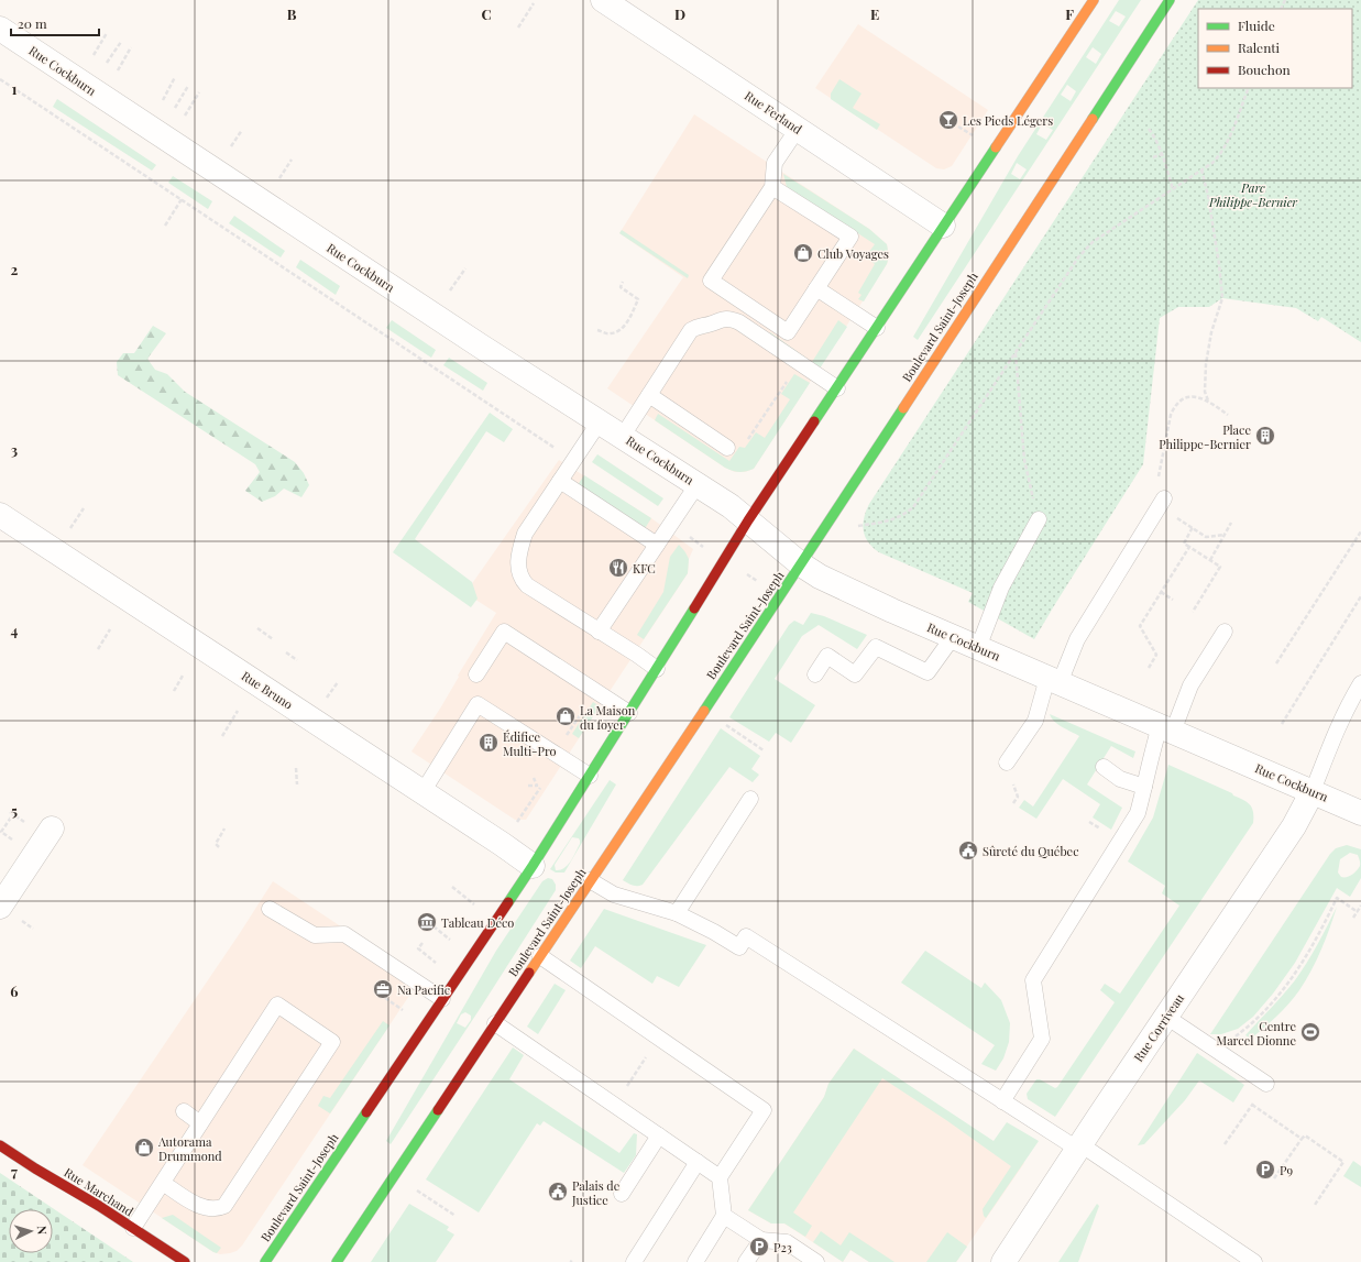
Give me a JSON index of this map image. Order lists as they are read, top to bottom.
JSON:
{
  "streets": {
    "main road": ["Boulevard Saint-Joseph", "Rue Marchand"],
    "street": [
      "Rue Cockburn",
      "Rue Ferland",
      "Rue Bruno",
      "Rue Corriveau"
    ]
  },
  "crossings": [
    ["Rue Cockburn", "Boulevard Saint-Joseph"],
    ["Rue Cockburn", "Rue Corriveau"],
    ["Rue Ferland", "Boulevard Saint-Joseph"],
    ["Boulevard Saint-Joseph", "Rue Bruno"]
  ],
  "parks": ["Parc Philippe-Bernier"],
  "places": {
    "bar": ["Les Pieds Légers"],
    "shop": ["Club Voyages", "La Maison du foyer", "Autorama Drummond"],
    "building": ["Place Philippe-Bernier", "Édifice Multi-Pro"],
    "restaurant": ["KFC"],
    "public building": ["Sûreté du Québec", "Palais de Justice"],
    "museum": ["Tableau Déco"],
    "office": ["Na Pacific"],
    "sports": ["Centre Marcel Dionne"],
    "parking": ["P9", "P23"]
  },
  "legend": ["Fluide", "Ralenti", "Bouchon"],
  "scale_bar": "20 m",
  "north": "right",
  "grid": {
    "columns": [
      "B",
      "C",
      "D",
      "E",
      "F"
    ],
    "rows": [
      "1",
      "2",
      "3",
      "4",
      "5",
      "6",
      "7"
    ]
  }
}
